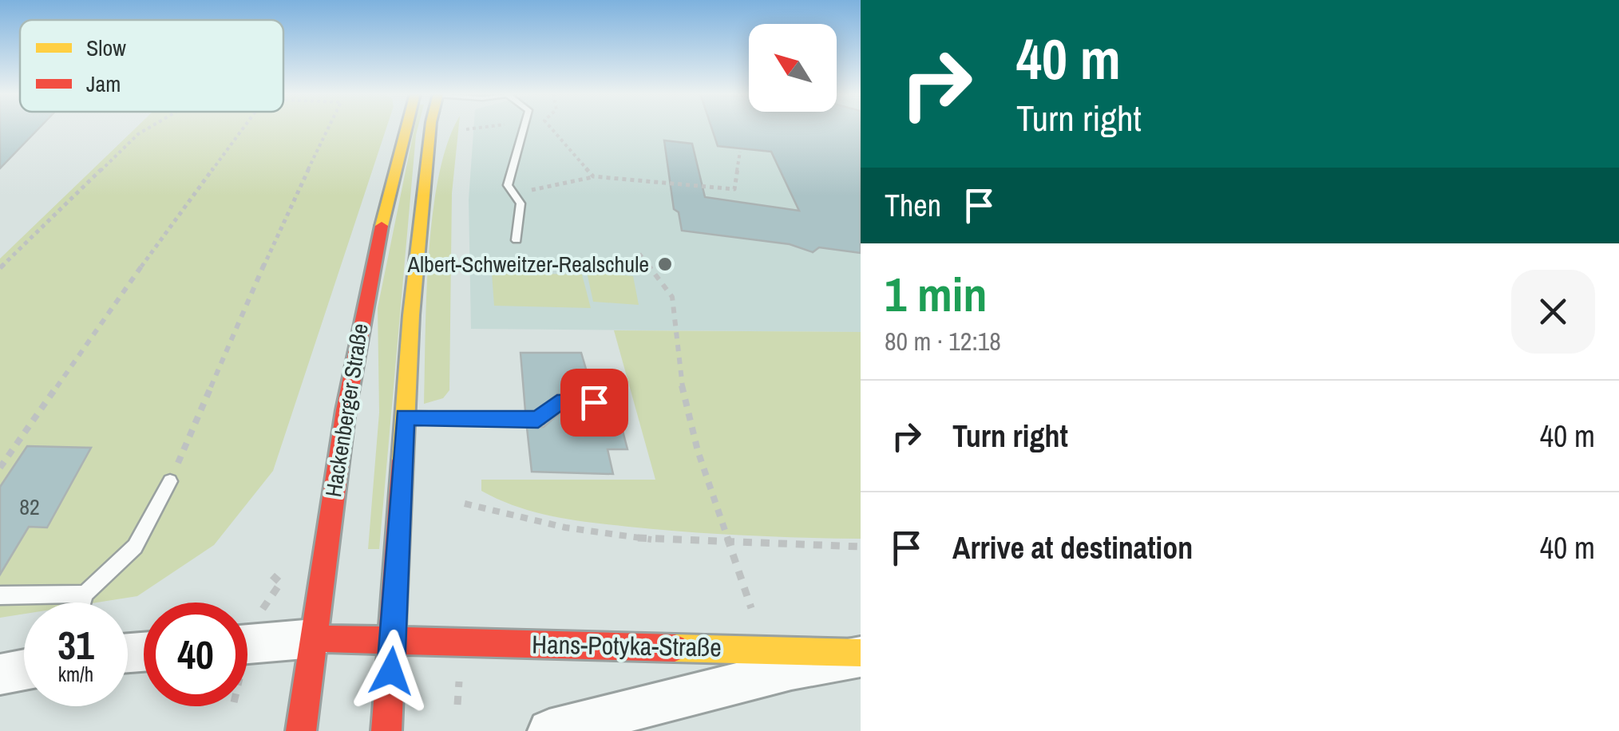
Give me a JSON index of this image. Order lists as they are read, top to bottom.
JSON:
{
  "streets": {
    "street": ["Hackenberger Straße", "Hans-Potyka-Straße"]
  },
  "crossings": [
    ["Hackenberger Straße", "Hans-Potyka-Straße"]
  ],
  "places": ["Albert-Schweitzer-Realschule"],
  "house_numbers": ["82"],
  "legend": ["Slow", "Jam"],
  "north": "top left",
  "page": {
    "turn": ["40 m", "Turn right"],
    "then": "Then",
    "heading": ["1 min", "80 m · 12:18"],
    "list": [
      {
        "name": "Turn right",
        "value": "40 m"
      },
      {
        "name": "Arrive at destination",
        "value": "40 m"
      }
    ],
    "speed": "31 km/h",
    "limit": "40"
  }
}
